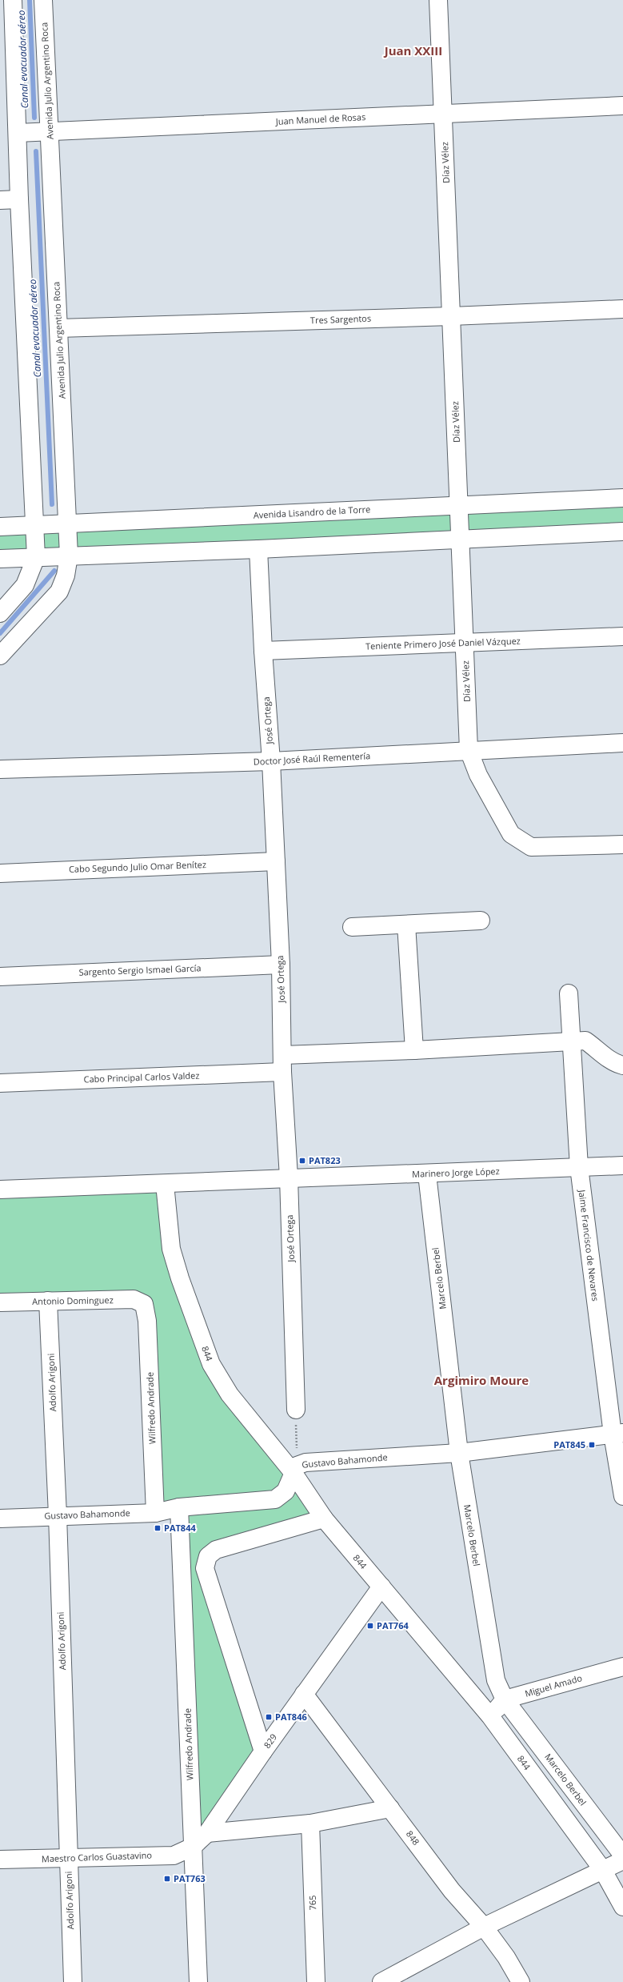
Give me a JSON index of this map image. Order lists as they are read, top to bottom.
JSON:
{
  "streets": {
    "street": [
      "Avenida Julio Argentino Roca",
      "Juan Manuel de Rosas",
      "Díaz Vélez",
      "Tres Sargentos",
      "Avenida Lisandro de la Torre",
      "Teniente Primero José Daniel Vázquez",
      "José Ortega",
      "Doctor José Raúl Rementería",
      "Cabo Segundo Julio Omar Benítez",
      "Sargento Sergio Ismael García",
      "Cabo Principal Carlos Valdez",
      "Marinero Jorge López",
      "Jaime Francisco de Nevares",
      "Marcelo Berbel",
      "Antonio Dominguez",
      "844",
      "Adolfo Arigoni",
      "Wilfredo Andrade",
      "Gustavo Bahamonde",
      "Miguel Amado",
      "829",
      "848",
      "Maestro Carlos Guastavino",
      "765"
    ]
  },
  "crossings": [
    ["Avenida Julio Argentino Roca", "Juan Manuel de Rosas"],
    ["Avenida Julio Argentino Roca", "Tres Sargentos"],
    ["Avenida Julio Argentino Roca", "Avenida Lisandro de la Torre"],
    ["Juan Manuel de Rosas", "Díaz Vélez"],
    ["Díaz Vélez", "Tres Sargentos"],
    ["Díaz Vélez", "Avenida Lisandro de la Torre"],
    ["Díaz Vélez", "Teniente Primero José Daniel Vázquez"],
    ["Díaz Vélez", "Doctor José Raúl Rementería"],
    ["Teniente Primero José Daniel Vázquez", "José Ortega"],
    ["José Ortega", "Doctor José Raúl Rementería"],
    ["José Ortega", "Cabo Segundo Julio Omar Benítez"],
    ["José Ortega", "Sargento Sergio Ismael García"],
    ["José Ortega", "Cabo Principal Carlos Valdez"],
    ["José Ortega", "Marinero Jorge López"],
    ["Cabo Principal Carlos Valdez", "Jaime Francisco de Nevares"],
    ["Marinero Jorge López", "Jaime Francisco de Nevares"],
    ["Marinero Jorge López", "Marcelo Berbel"],
    ["Marinero Jorge López", "844"],
    ["Jaime Francisco de Nevares", "Gustavo Bahamonde"],
    ["Marcelo Berbel", "Gustavo Bahamonde"],
    ["Marcelo Berbel", "Miguel Amado"],
    ["Antonio Dominguez", "Adolfo Arigoni"],
    ["Antonio Dominguez", "Wilfredo Andrade"],
    ["844", "Gustavo Bahamonde"],
    ["844", "829"],
    ["Adolfo Arigoni", "Gustavo Bahamonde"],
    ["Adolfo Arigoni", "Maestro Carlos Guastavino"],
    ["Wilfredo Andrade", "Gustavo Bahamonde"],
    ["Wilfredo Andrade", "829"],
    ["Wilfredo Andrade", "Maestro Carlos Guastavino"],
    ["829", "848"],
    ["829", "Maestro Carlos Guastavino"]
  ],
  "districts": ["Juan XXIII", "Argimiro Moure"],
  "water": ["Canal evacuador aéreo"],
  "places": {
    "transit": [
      "PAT823",
      "PAT845",
      "PAT844",
      "PAT764",
      "PAT846",
      "PAT763"
    ]
  }
}
